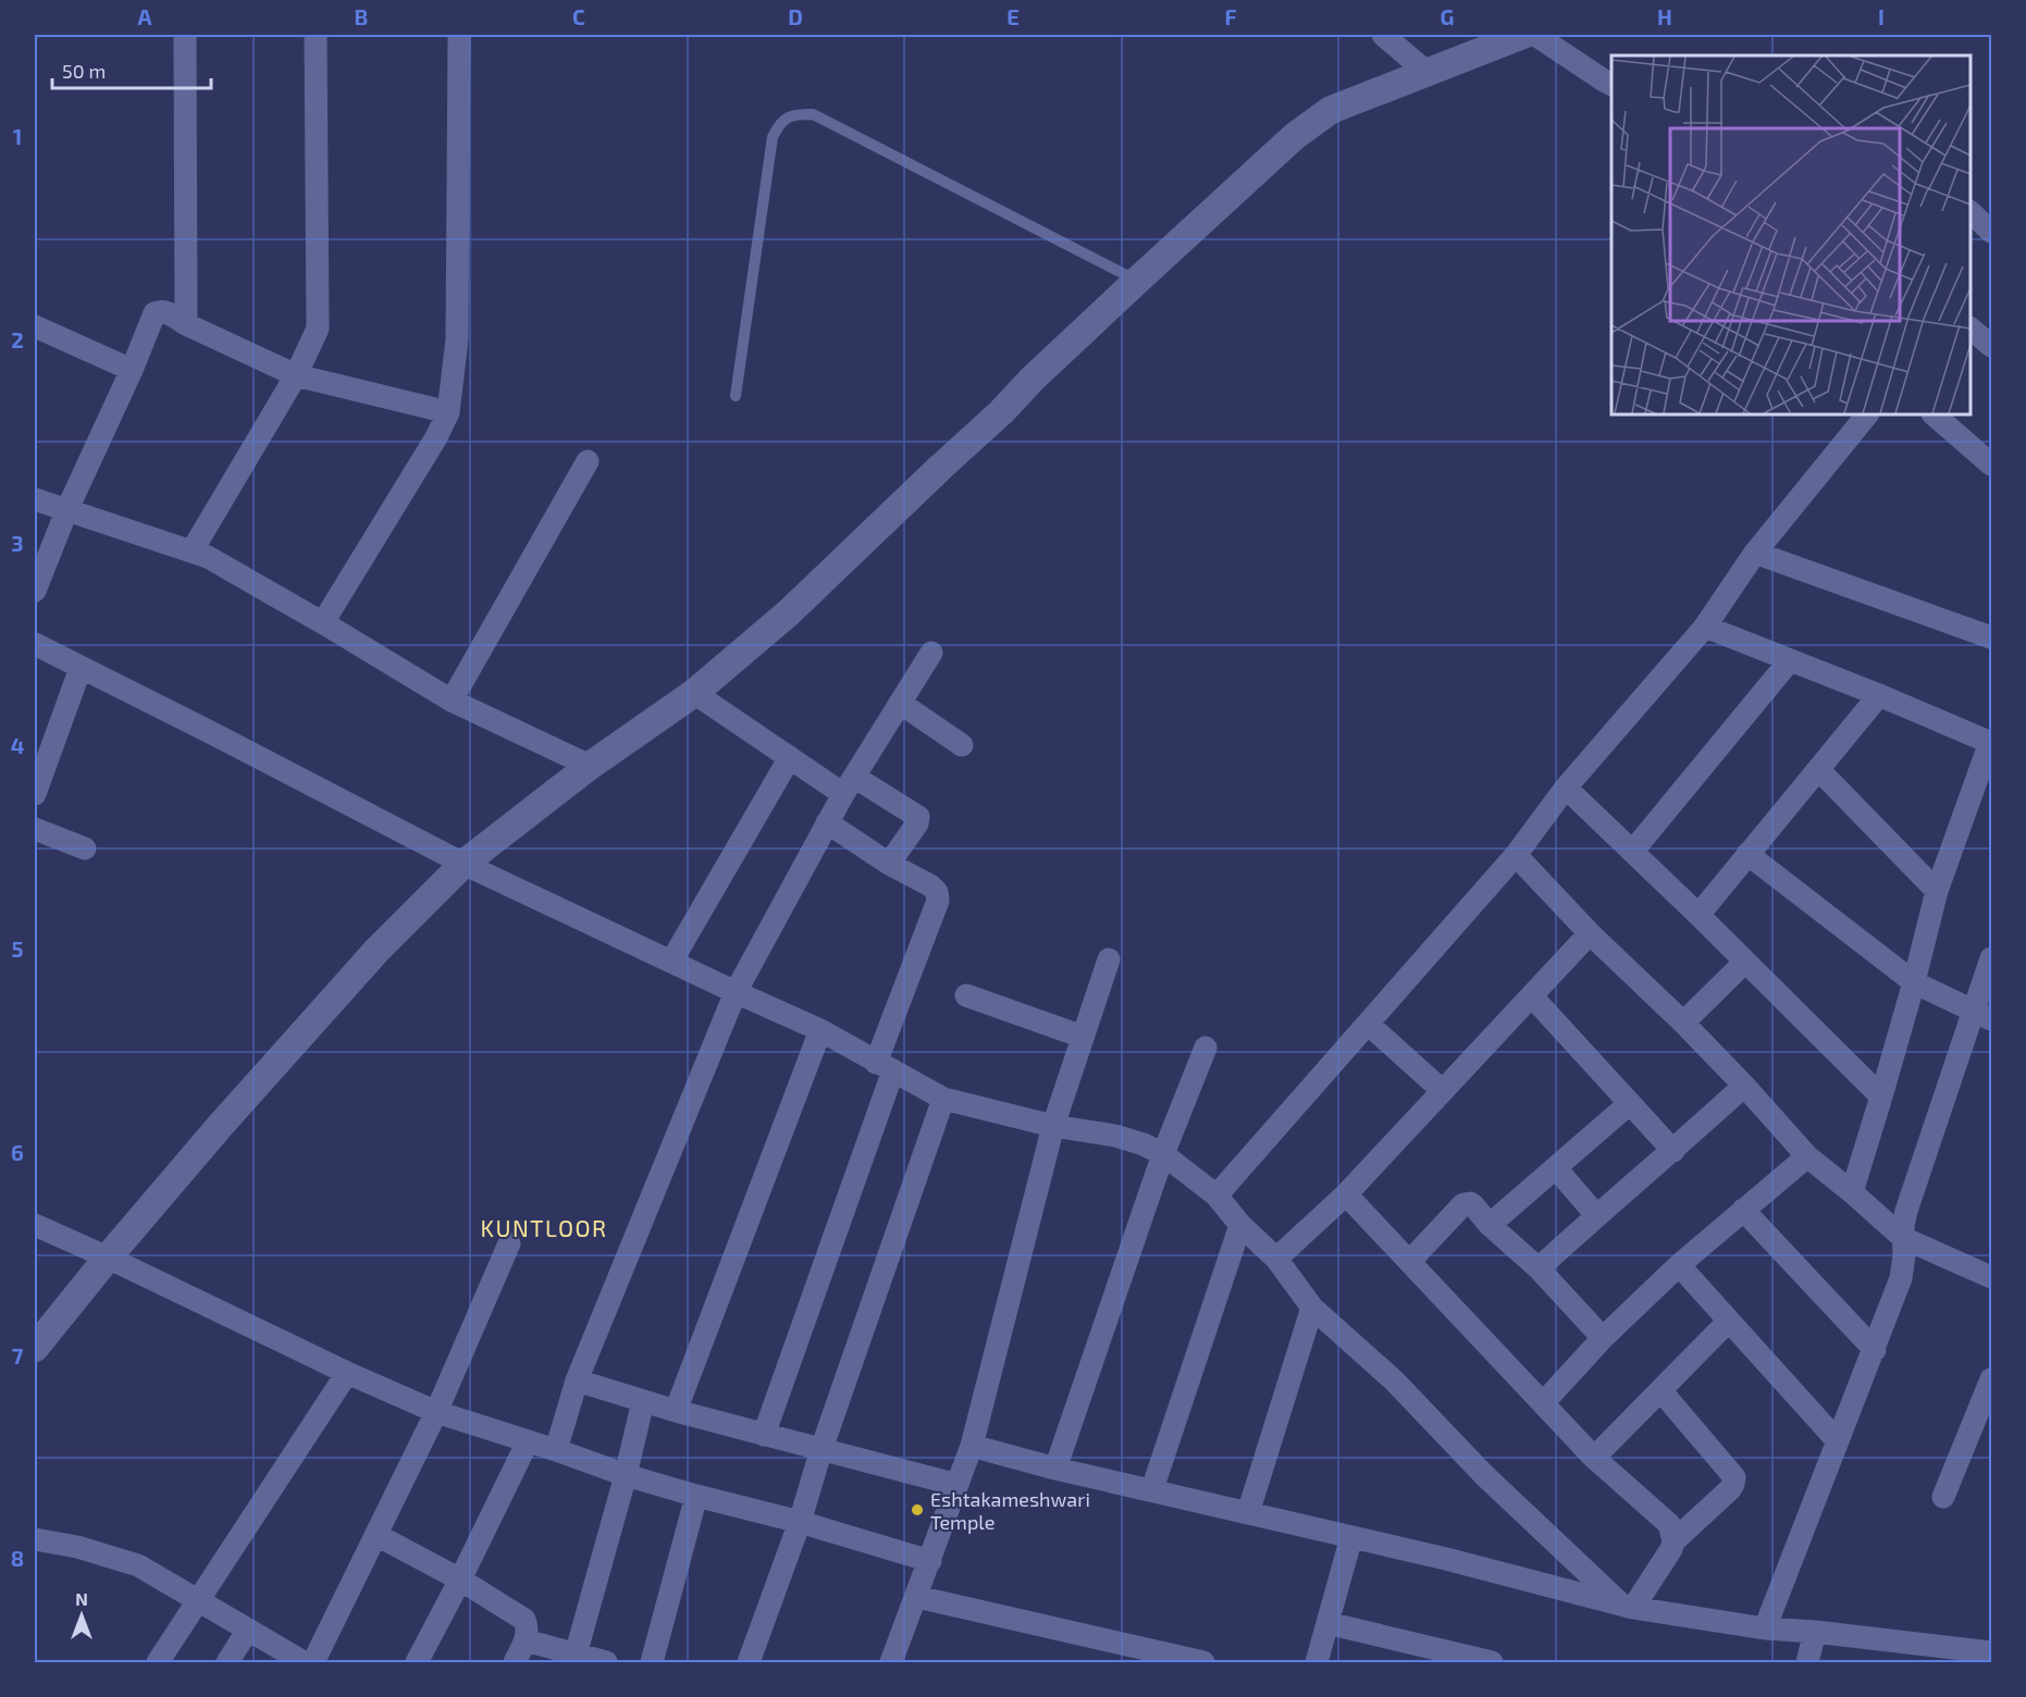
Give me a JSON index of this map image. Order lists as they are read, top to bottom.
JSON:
{
  "districts": ["KUNTLOOR"],
  "places": ["Eshtakameshwari Temple"],
  "scale_bar": "50 m",
  "north": "top",
  "grid": {
    "columns": [
      "A",
      "B",
      "C",
      "D",
      "E",
      "F",
      "G",
      "H",
      "I"
    ],
    "rows": [
      "1",
      "2",
      "3",
      "4",
      "5",
      "6",
      "7",
      "8"
    ]
  }
}
